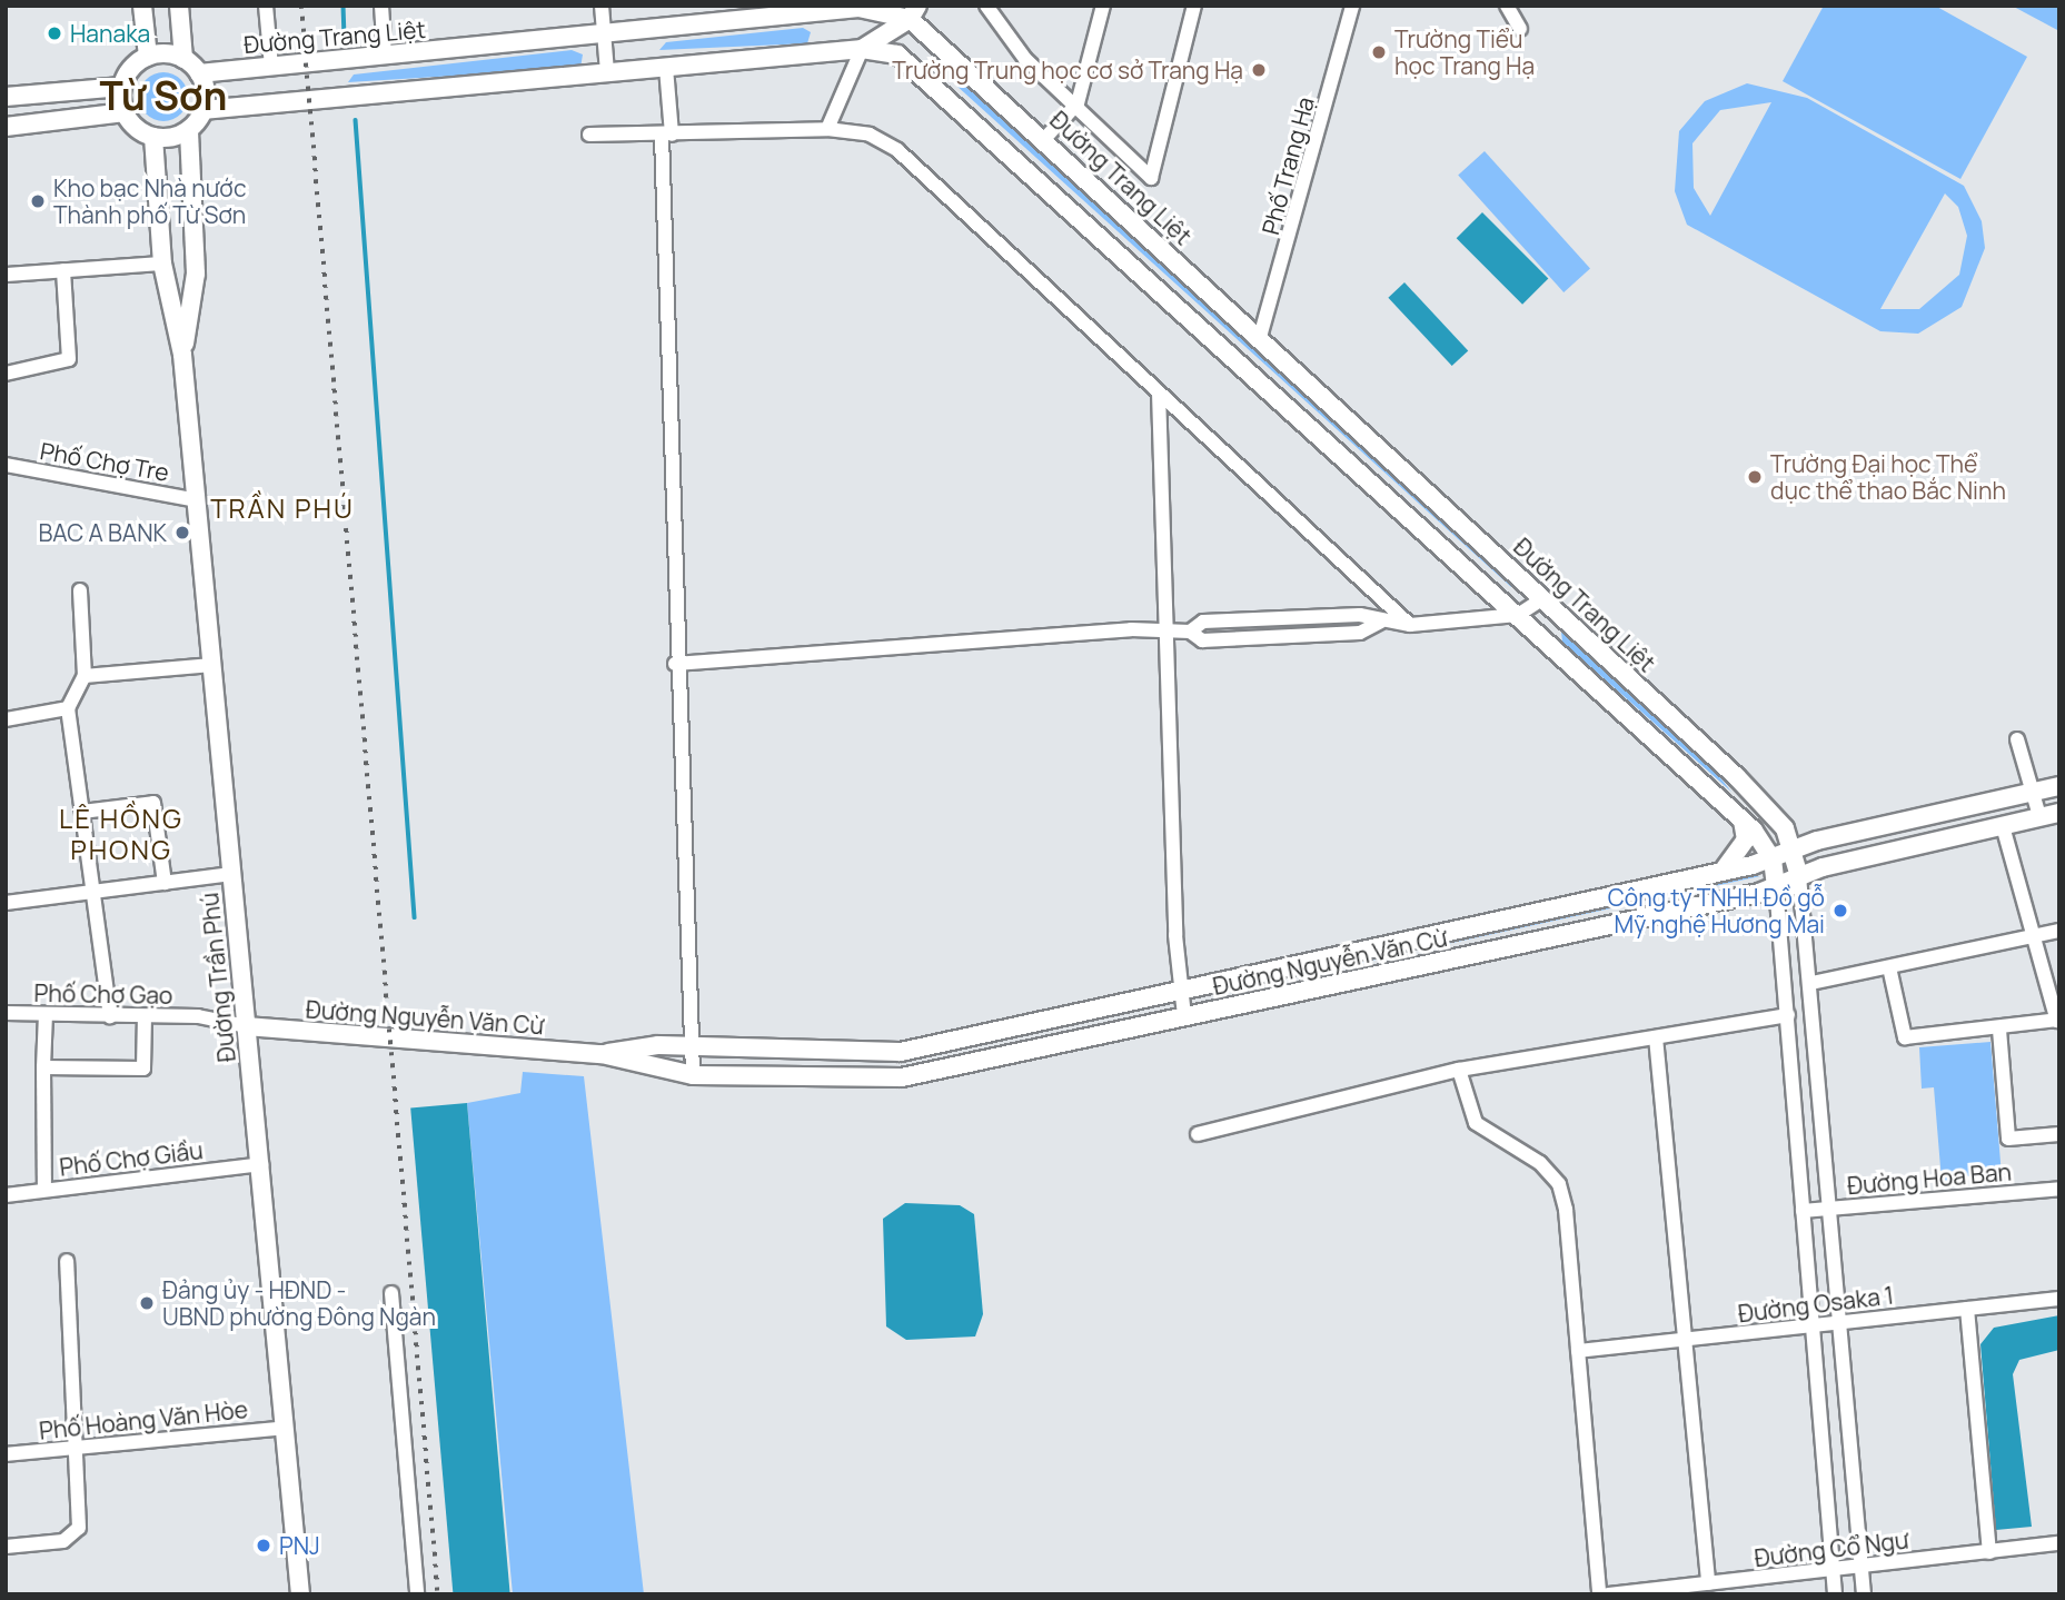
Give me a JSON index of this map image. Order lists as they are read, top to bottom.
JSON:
{
  "streets": {
    "main road": ["Đường Trang Liệt", "Đường Nguyễn Văn Cừ", "Đường Trần Phú"],
    "street": [
      "Phố Trang Hạ",
      "Phố Chợ Tre",
      "Phố Chợ Gạo",
      "Phố Chợ Giầu",
      "Đường Hoa Ban",
      "Đường Osaka 1",
      "Phố Hoàng Văn Hòe",
      "Đường Cổ Ngư"
    ]
  },
  "crossings": [
    ["Đường Trang Liệt", "Phố Trang Hạ"],
    ["Đường Trang Liệt", "Đường Nguyễn Văn Cừ"],
    ["Đường Trang Liệt", "Đường Trần Phú"],
    ["Phố Chợ Tre", "Đường Trần Phú"],
    ["Đường Nguyễn Văn Cừ", "Đường Trần Phú"],
    ["Đường Nguyễn Văn Cừ", "Phố Chợ Gạo"],
    ["Đường Trần Phú", "Phố Chợ Gạo"],
    ["Đường Trần Phú", "Phố Chợ Giầu"],
    ["Đường Trần Phú", "Phố Hoàng Văn Hòe"]
  ],
  "districts": ["Từ Sơn", "TRẦN PHÚ", "LÊ HỒNG PHONG"],
  "places": [
    "Hanaka",
    "Trường Tiểu học Trang Hạ",
    "Trường Trung học cơ sở Trang Hạ",
    "Kho bạc Nhà nước Thành phố Từ Sơn",
    "Trường Đại học Thể dục thể thao Bắc Ninh",
    "BAC A BANK",
    "Công ty TNHH Đồ gỗ Mỹ nghệ Hương Mai",
    "Đảng ủy - HĐND - UBND phường Đông Ngàn",
    "PNJ"
  ]
}
